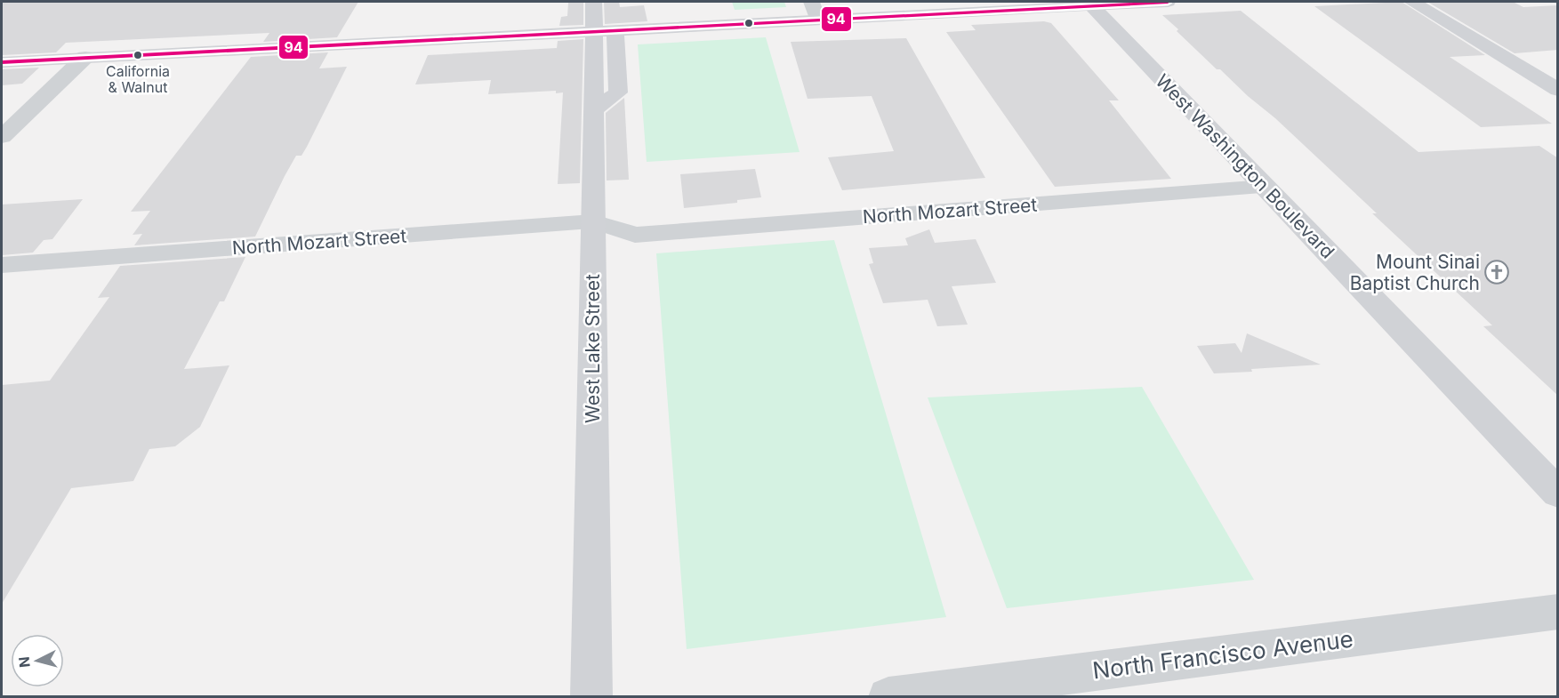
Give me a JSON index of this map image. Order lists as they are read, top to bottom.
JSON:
{
  "streets": {
    "street": [
      "West Washington Boulevard",
      "North Mozart Street",
      "West Lake Street",
      "North Francisco Avenue"
    ]
  },
  "crossings": [
    ["West Washington Boulevard", "North Mozart Street"],
    ["North Mozart Street", "West Lake Street"]
  ],
  "places": {
    "other": ["California & Walnut"],
    "church": ["Mount Sinai Baptist Church"]
  },
  "lines": ["transit line 94"],
  "north": "left"
}
